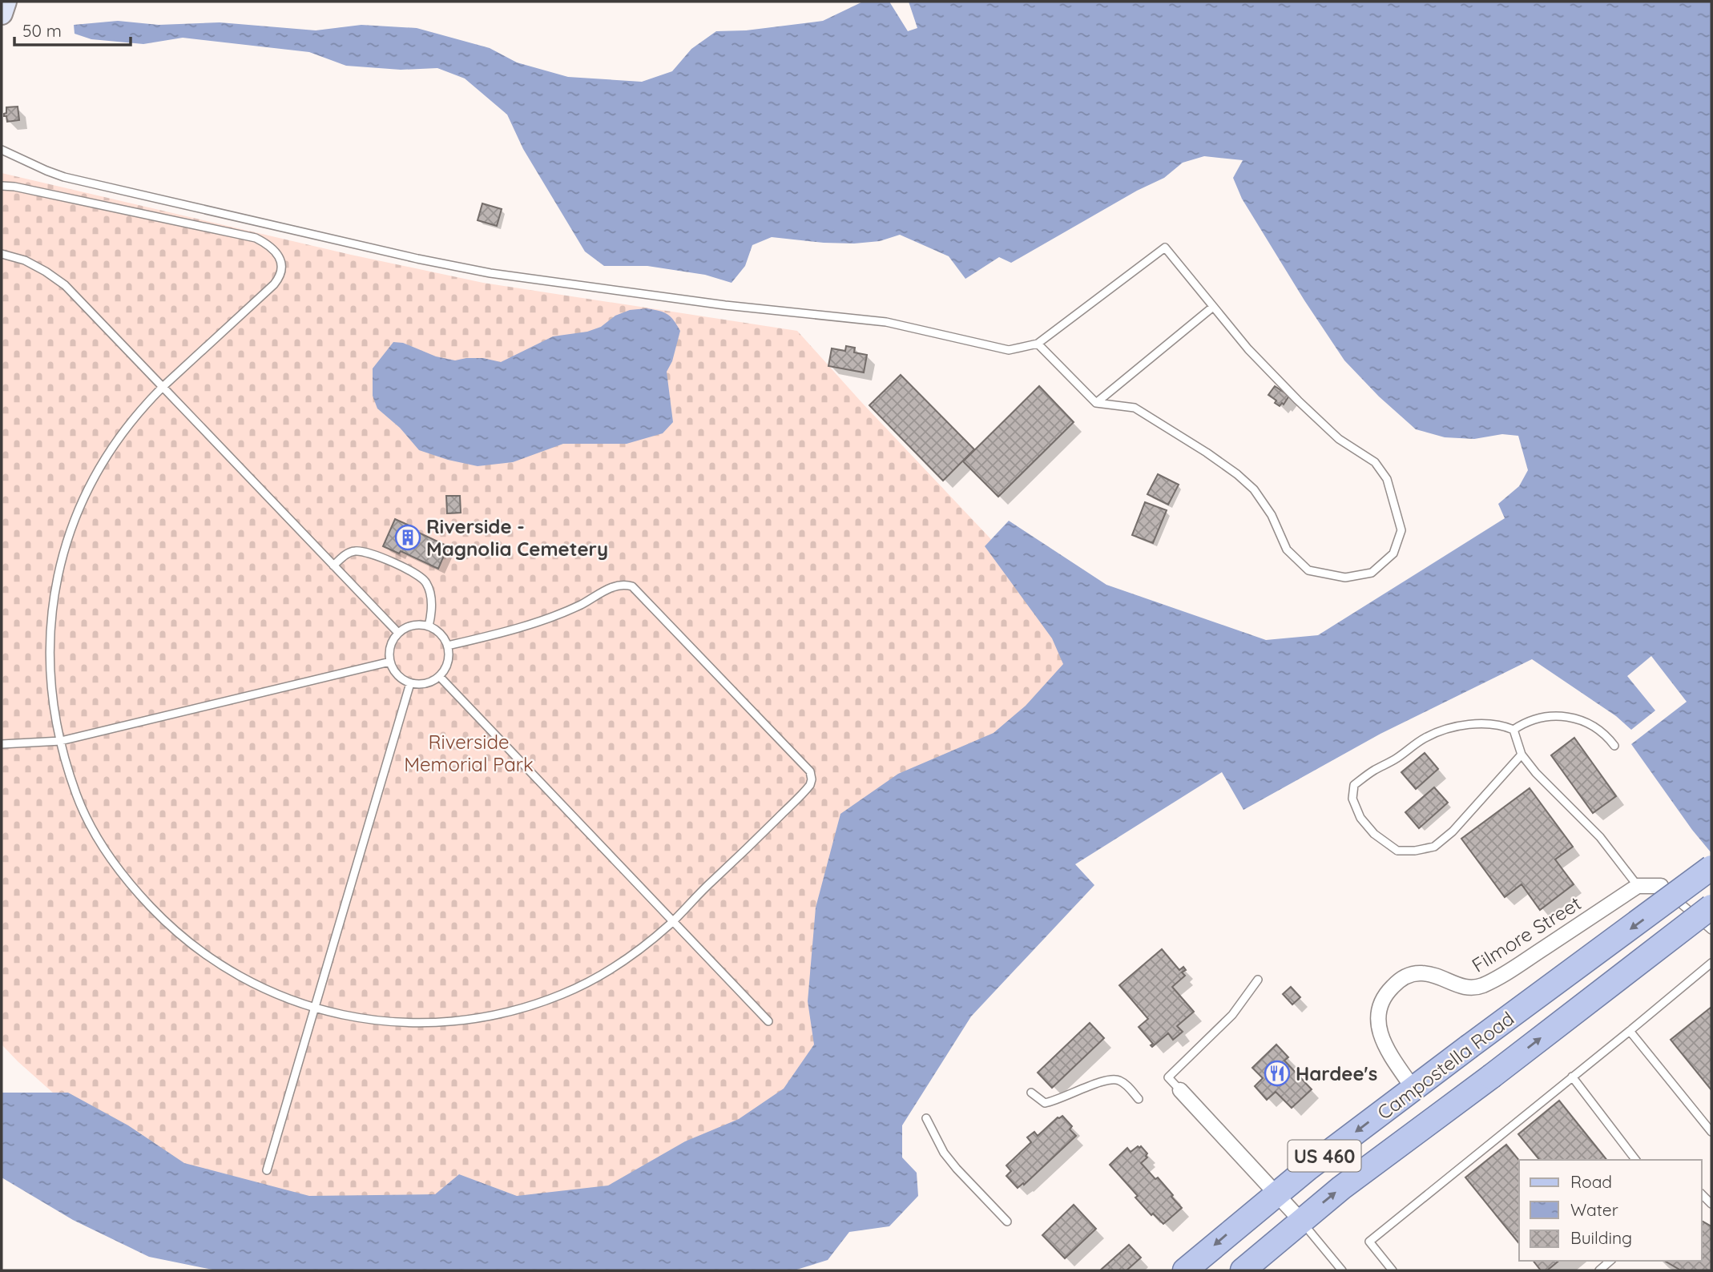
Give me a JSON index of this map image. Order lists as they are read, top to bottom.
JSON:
{
  "streets": {
    "main road": ["Campostella Road", "US 460"],
    "street": ["Filmore Street"]
  },
  "crossings": [
    ["Filmore Street", "Campostella Road"]
  ],
  "parks": ["Riverside Memorial Park"],
  "places": {
    "building": ["Riverside - Magnolia Cemetery"],
    "restaurant": ["Hardee's"]
  },
  "legend": ["Road", "Water", "Building"],
  "scale_bar": "50 m"
}
